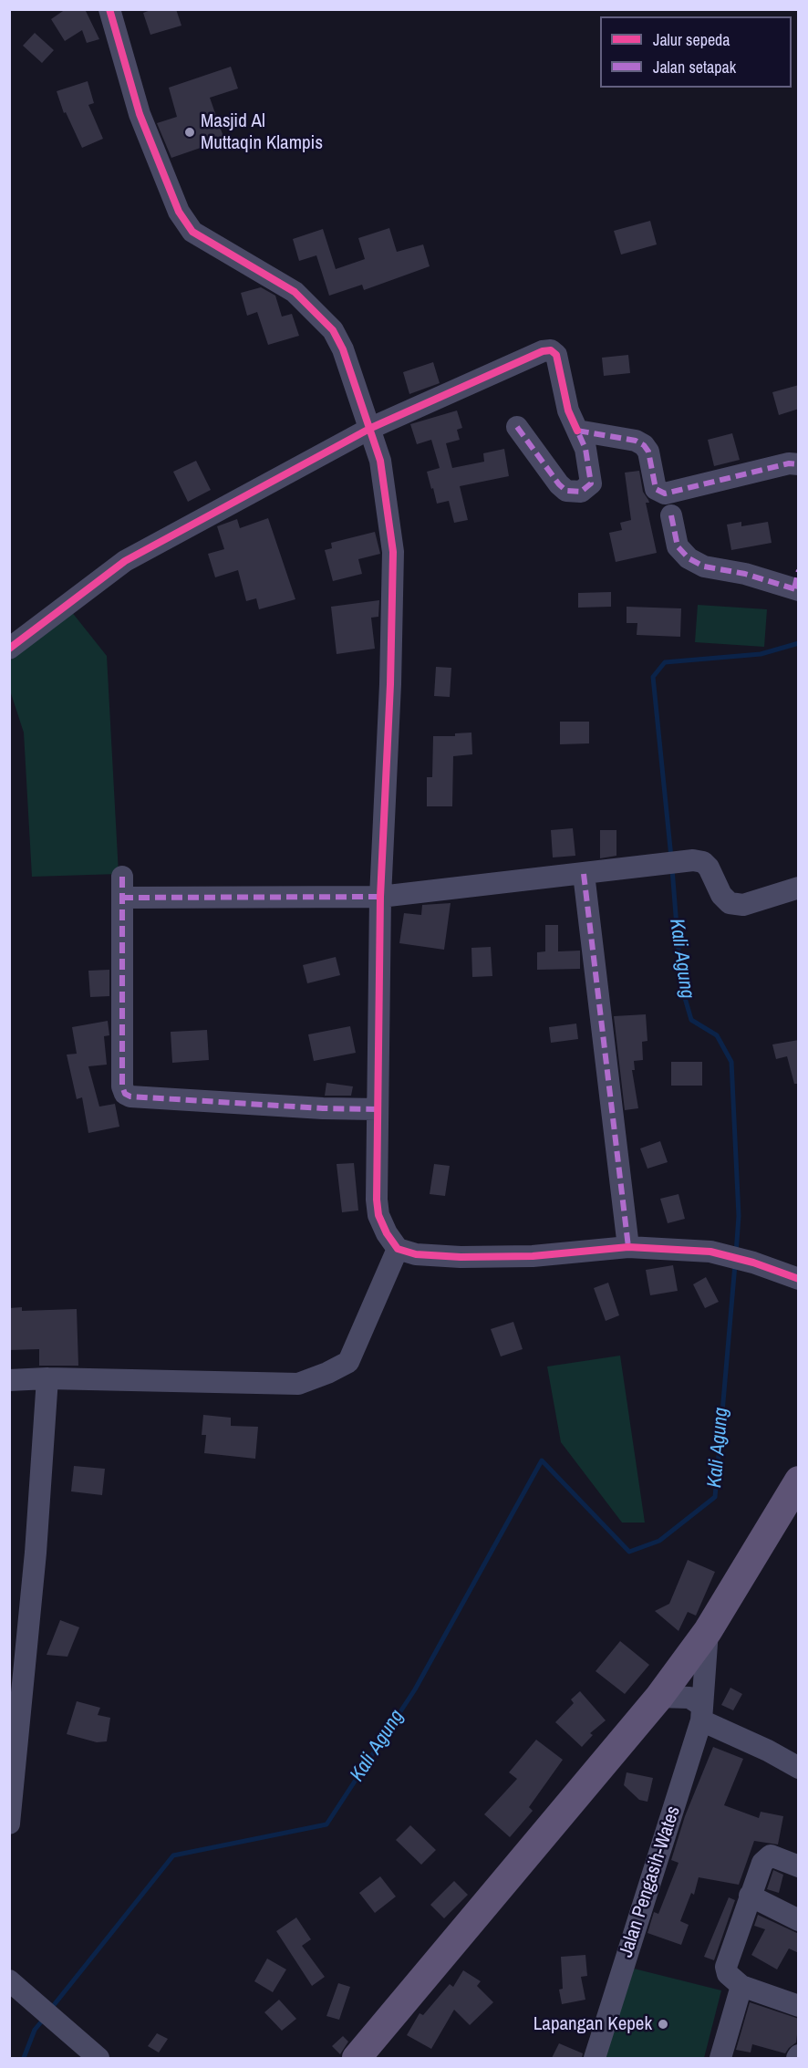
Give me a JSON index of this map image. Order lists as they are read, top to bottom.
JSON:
{
  "streets": {
    "street": ["Jalan Pengasih-Wates"]
  },
  "water": ["Kali Agung"],
  "places": ["Masjid Al Muttaqin Klampis", "Lapangan Kepek"],
  "legend": ["Jalur sepeda", "Jalan setapak"]
}
